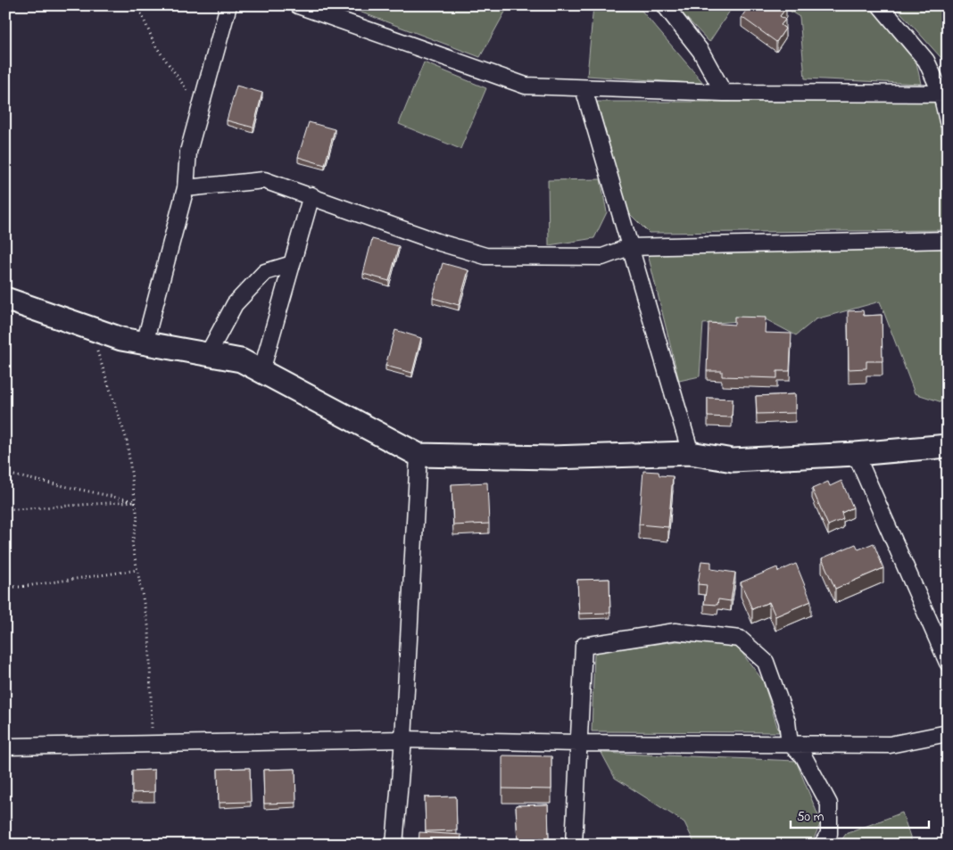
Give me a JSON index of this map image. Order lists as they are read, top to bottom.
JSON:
{
  "scale_bar": "50 m"
}
